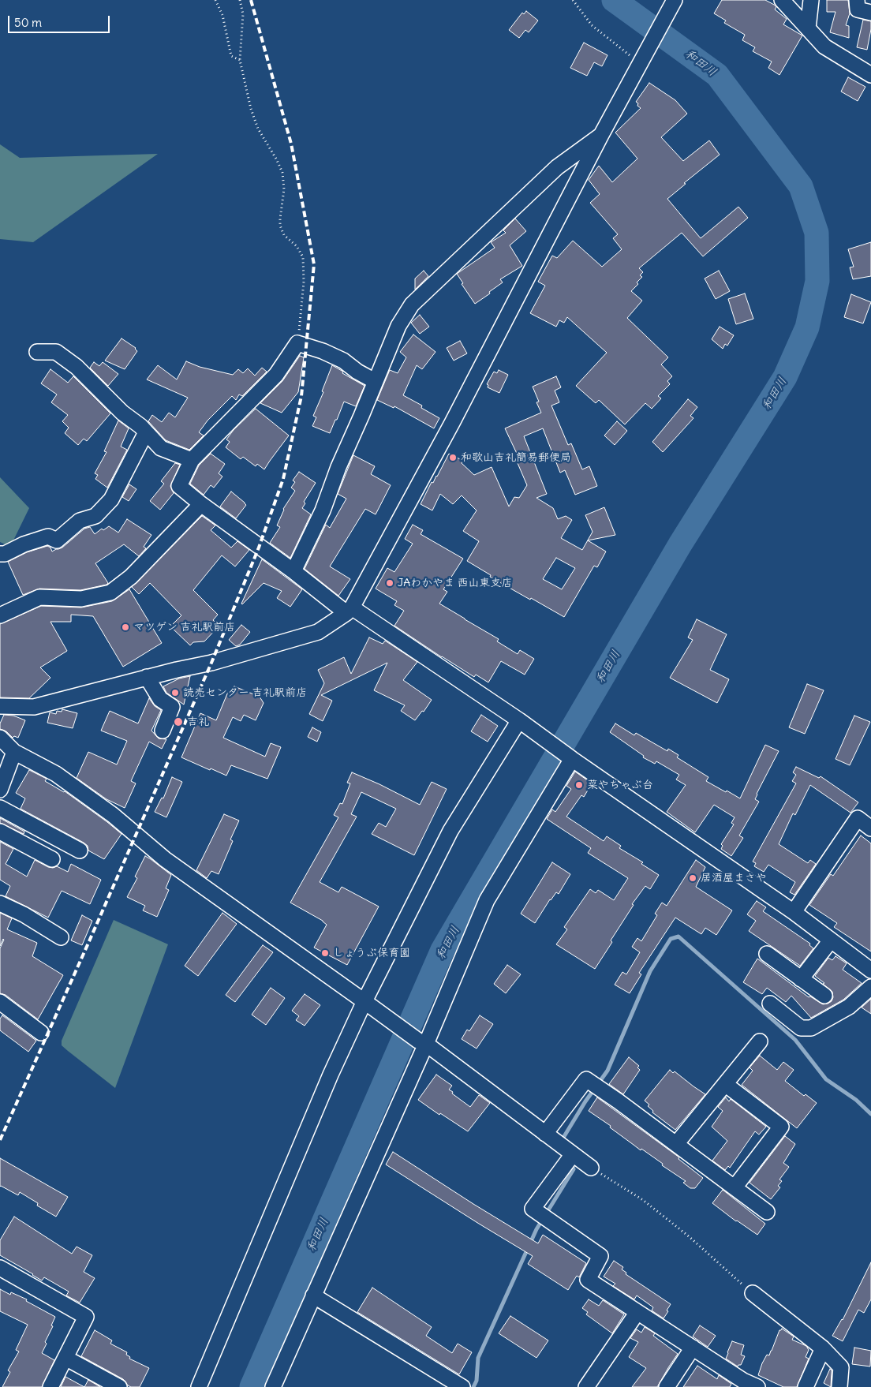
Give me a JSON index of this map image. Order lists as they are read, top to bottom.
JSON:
{
  "water": ["和田川"],
  "places": [
    "和歌山吉礼簡易郵便局",
    "JAわかやま 西山東支店",
    "マツゲン 吉礼駅前店",
    "読売センター 吉礼駅前店",
    "吉礼",
    "菜やちゃぶ台",
    "居酒屋まさや",
    "しょうぶ保育園"
  ],
  "scale_bar": "50 m"
}
